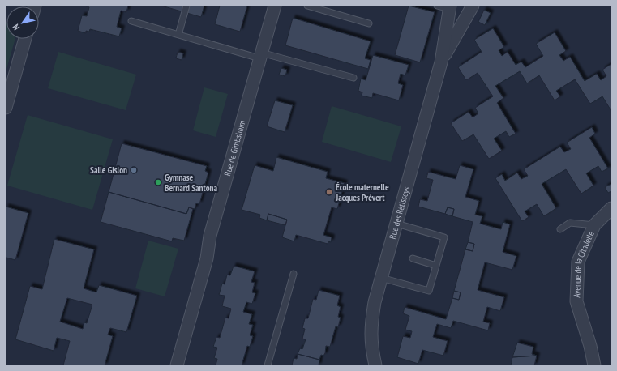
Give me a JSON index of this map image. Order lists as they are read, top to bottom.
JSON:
{
  "streets": {
    "street": ["Rue de Gimbsheim", "Rue des Rétisseys", "Avenue de la Citadelle"]
  },
  "places": ["Salle Gislon", "Gymnase Bernard Santona", "École maternelle Jacques Prévert"],
  "north": "bottom left"
}
